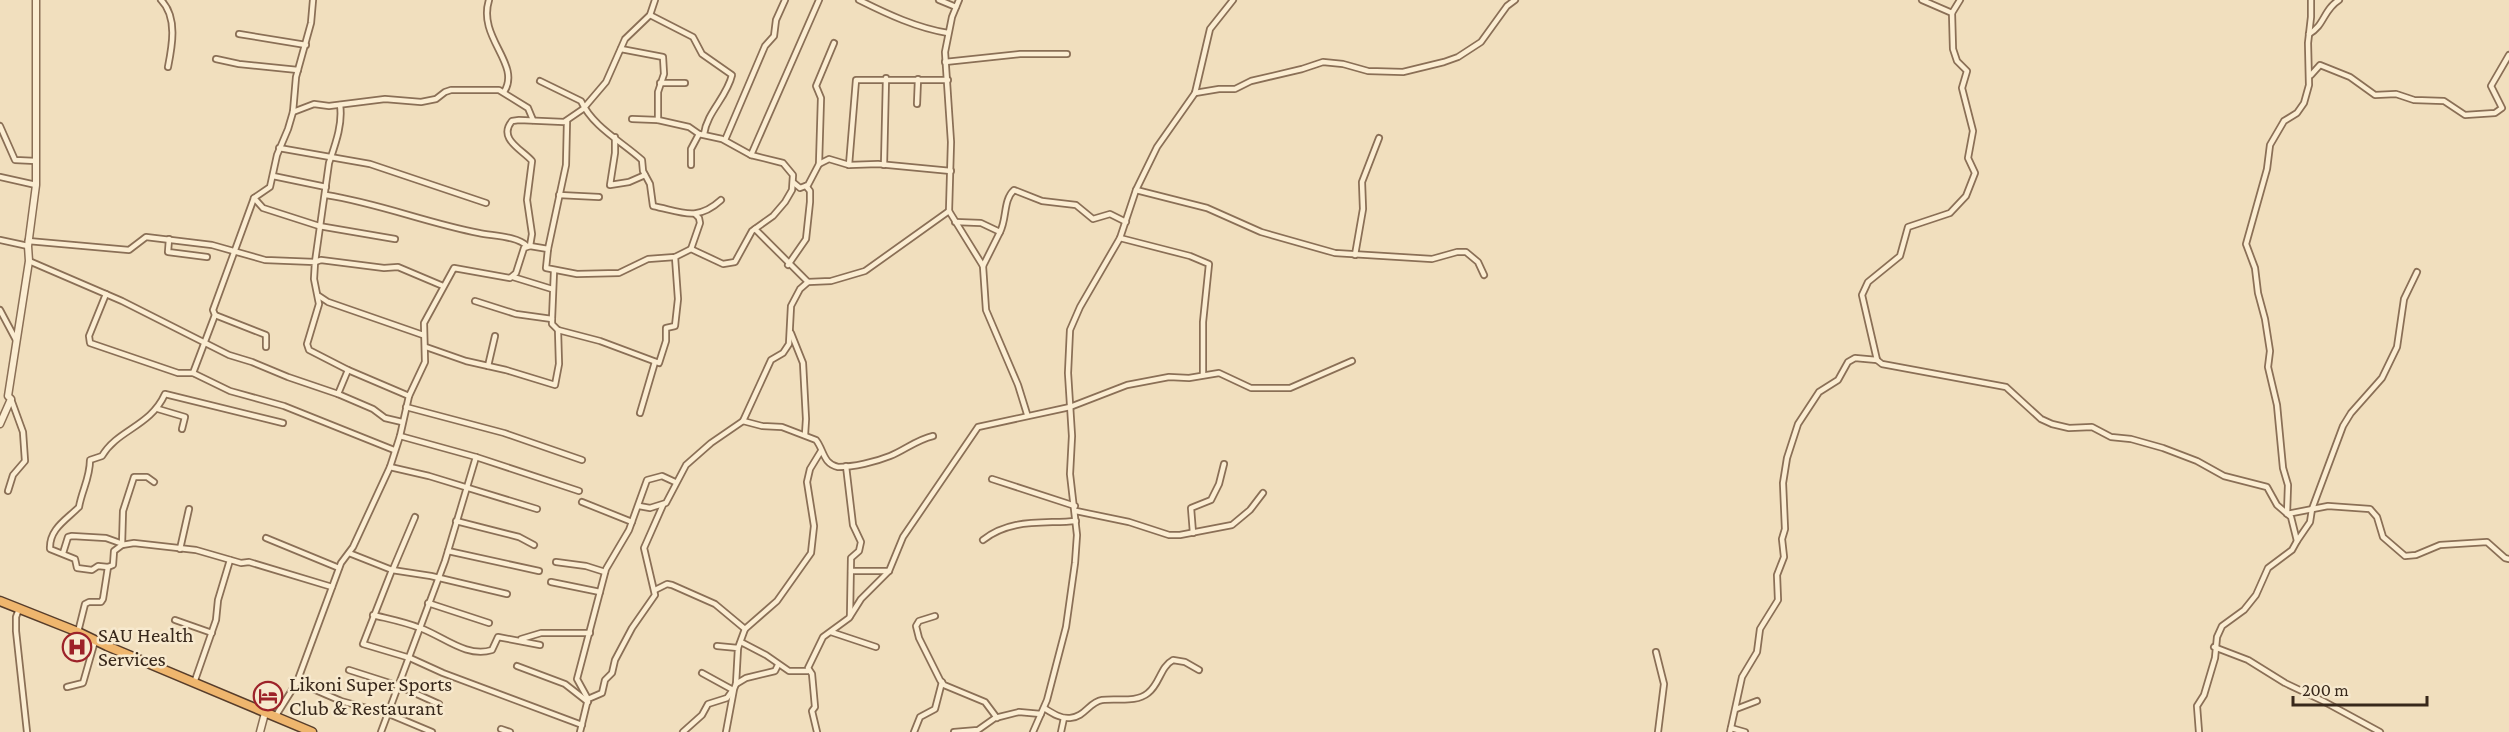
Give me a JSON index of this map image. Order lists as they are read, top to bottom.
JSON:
{
  "places": {
    "hospital": ["SAU Health Services"],
    "hotel": ["Likoni Super Sports Club & Restaurant"]
  },
  "scale_bar": "200 m"
}
